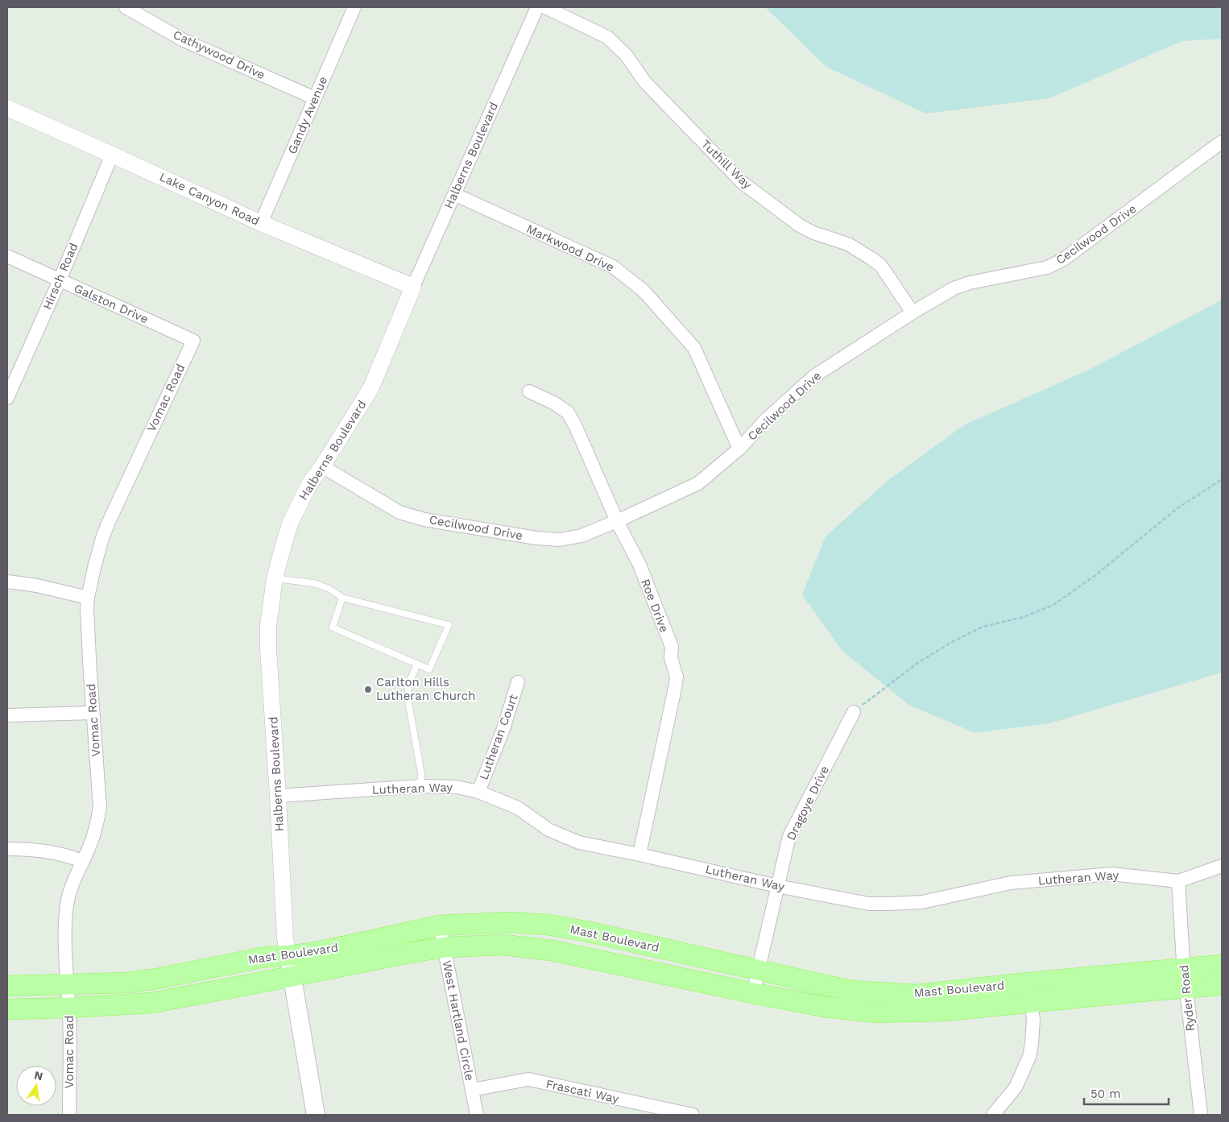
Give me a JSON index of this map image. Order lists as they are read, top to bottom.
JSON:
{
  "streets": {
    "main road": ["Halberns Boulevard", "Mast Boulevard"],
    "street": [
      "Cathywood Drive",
      "Gandy Avenue",
      "Tuthill Way",
      "Lake Canyon Road",
      "Cecilwood Drive",
      "Markwood Drive",
      "Hirsch Road",
      "Galston Drive",
      "Vomac Road",
      "Roe Drive",
      "Lutheran Court",
      "Lutheran Way",
      "Dragoye Drive",
      "Ryder Road",
      "West Hartland Circle",
      "Frascati Way"
    ]
  },
  "crossings": [
    ["Cathywood Drive", "Gandy Avenue"],
    ["Gandy Avenue", "Lake Canyon Road"],
    ["Halberns Boulevard", "Lake Canyon Road"],
    ["Halberns Boulevard", "Cecilwood Drive"],
    ["Halberns Boulevard", "Markwood Drive"],
    ["Halberns Boulevard", "Lutheran Way"],
    ["Halberns Boulevard", "Mast Boulevard"],
    ["Tuthill Way", "Cecilwood Drive"],
    ["Lake Canyon Road", "Hirsch Road"],
    ["Cecilwood Drive", "Markwood Drive"],
    ["Cecilwood Drive", "Roe Drive"],
    ["Hirsch Road", "Galston Drive"],
    ["Galston Drive", "Vomac Road"],
    ["Vomac Road", "Mast Boulevard"],
    ["Roe Drive", "Lutheran Way"],
    ["Lutheran Court", "Lutheran Way"],
    ["Lutheran Way", "Dragoye Drive"],
    ["Lutheran Way", "Ryder Road"],
    ["Dragoye Drive", "Mast Boulevard"],
    ["Mast Boulevard", "Ryder Road"],
    ["Mast Boulevard", "West Hartland Circle"],
    ["West Hartland Circle", "Frascati Way"]
  ],
  "places": ["Carlton Hills Lutheran Church"],
  "scale_bar": "50 m",
  "north": "top"
}
